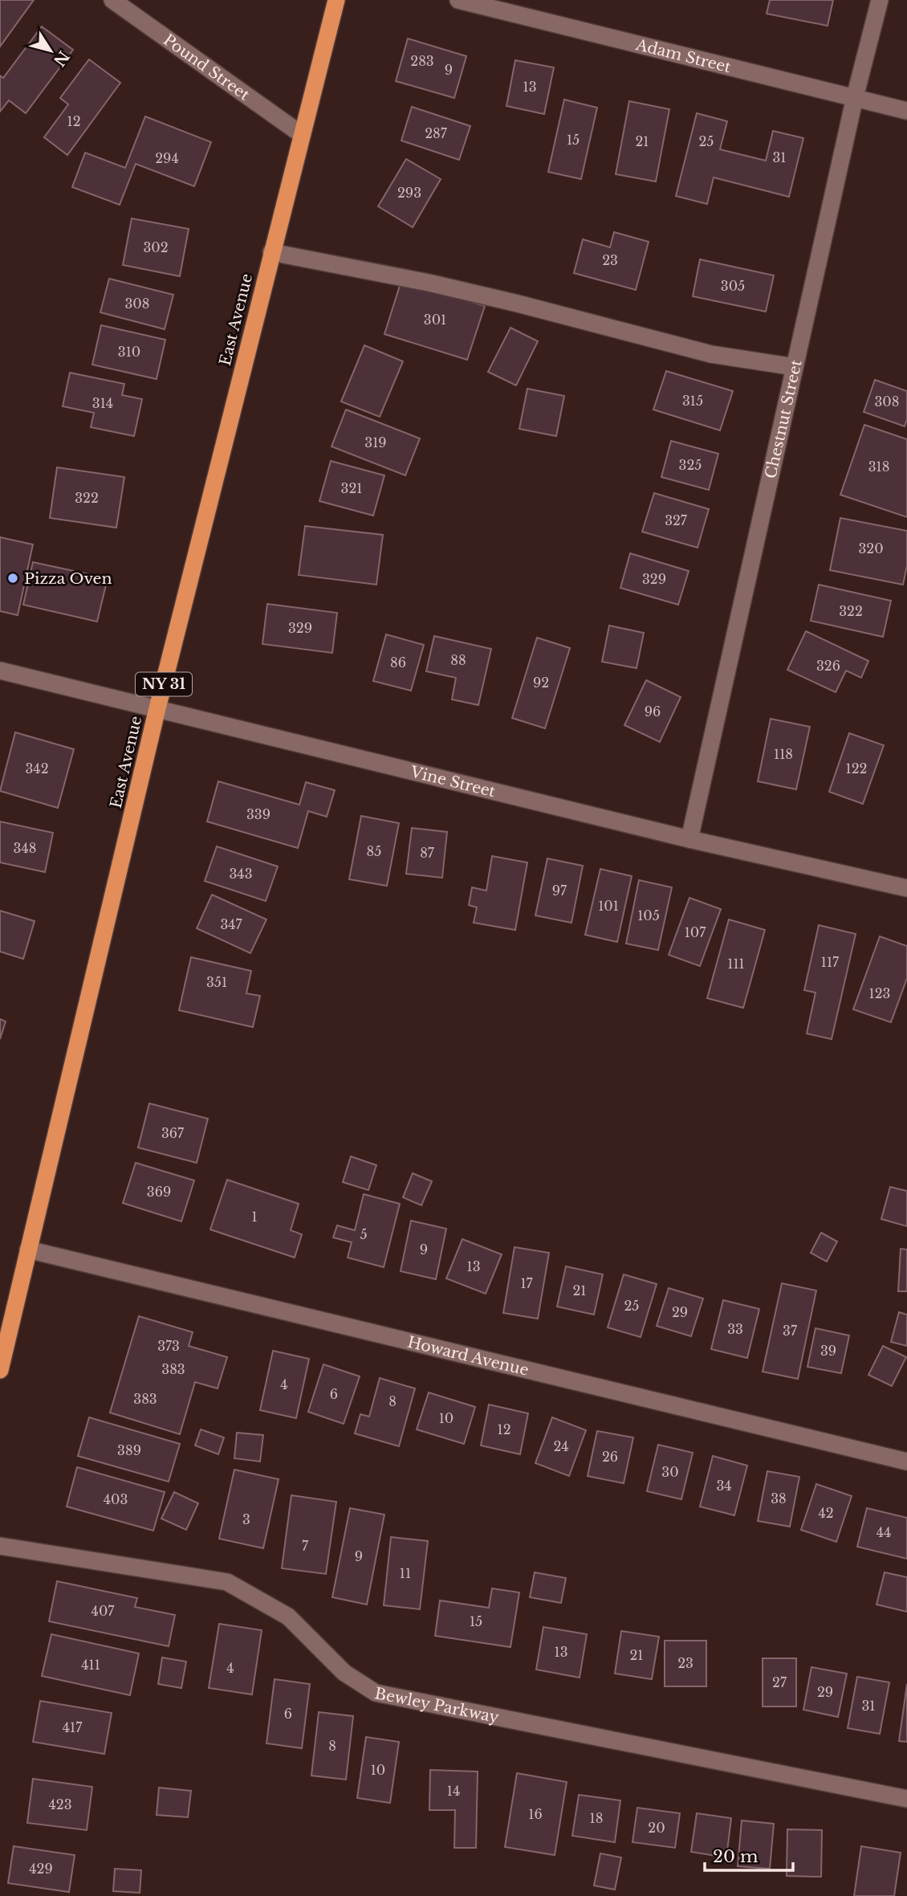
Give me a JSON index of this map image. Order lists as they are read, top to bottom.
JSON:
{
  "streets": {
    "highway": ["East Avenue", "NY 31"],
    "street": [
      "Adam Street",
      "Pound Street",
      "Chestnut Street",
      "Vine Street",
      "Howard Avenue",
      "Bewley Parkway"
    ]
  },
  "crossings": [
    ["Adam Street", "Chestnut Street"],
    ["Pound Street", "East Avenue"],
    ["East Avenue", "Vine Street"],
    ["East Avenue", "Howard Avenue"],
    ["Chestnut Street", "Vine Street"]
  ],
  "places": ["Pizza Oven"],
  "house_numbers": [
    "283",
    "9",
    "13",
    "12",
    "287",
    "15",
    "21",
    "25",
    "31",
    "294",
    "293",
    "302",
    "23",
    "305",
    "308",
    "301",
    "310",
    "315",
    "308",
    "314",
    "319",
    "325",
    "318",
    "321",
    "322",
    "327",
    "320",
    "329",
    "322",
    "329",
    "88",
    "86",
    "326",
    "92",
    "96",
    "118",
    "342",
    "122",
    "339",
    "348",
    "85",
    "87",
    "343",
    "97",
    "101",
    "105",
    "347",
    "107",
    "117",
    "111",
    "351",
    "123",
    "367",
    "369",
    "1",
    "5",
    "9",
    "13",
    "17",
    "21",
    "25",
    "29",
    "33",
    "37",
    "373",
    "39",
    "383",
    "4",
    "6",
    "383",
    "8",
    "10",
    "12",
    "24",
    "389",
    "26",
    "30",
    "34",
    "38",
    "403",
    "42",
    "3",
    "44",
    "7",
    "9",
    "11",
    "407",
    "15",
    "13",
    "21",
    "23",
    "411",
    "4",
    "27",
    "29",
    "31",
    "6",
    "417",
    "8",
    "10",
    "14",
    "423",
    "16",
    "18",
    "20",
    "429"
  ],
  "scale_bar": "20 m",
  "north": "bottom right"
}
